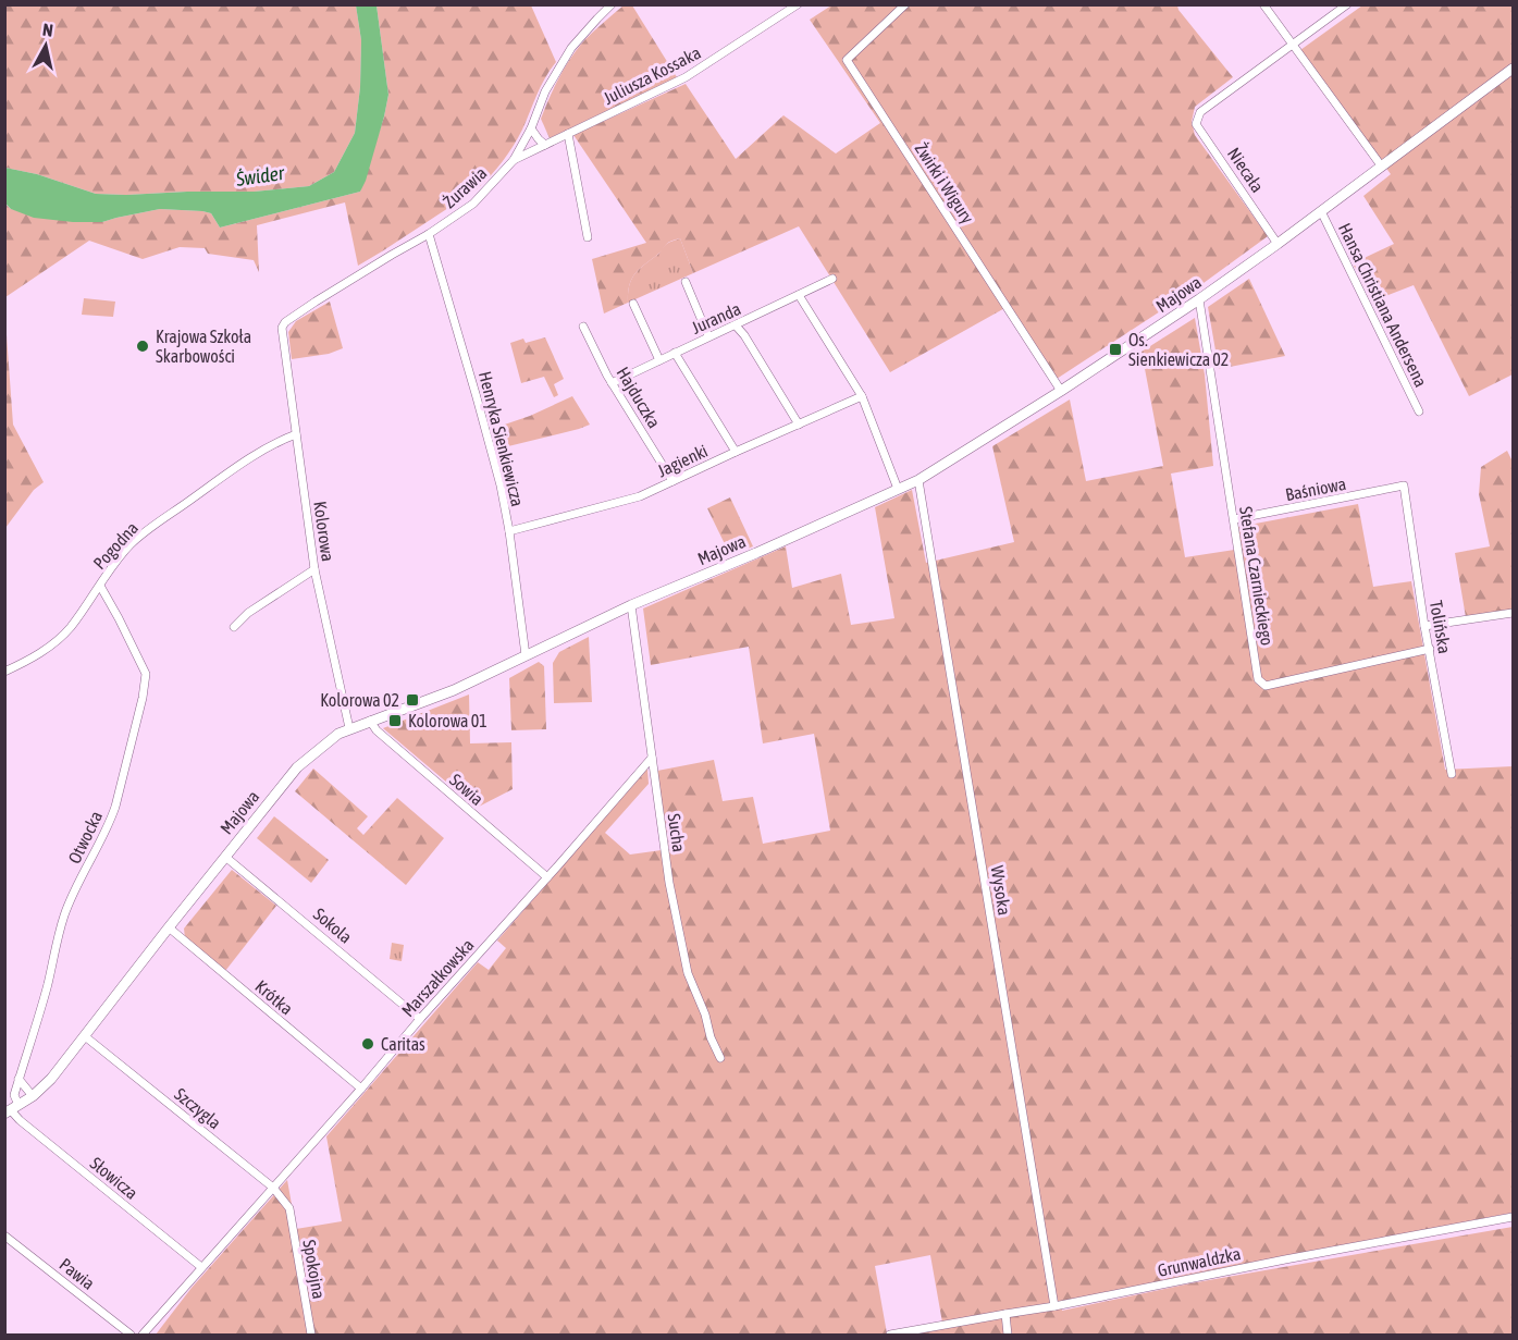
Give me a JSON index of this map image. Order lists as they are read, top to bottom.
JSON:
{
  "streets": {
    "street": [
      "Juliusza Kossaka",
      "Niecała",
      "Żwirki i Wigury",
      "Żurawia",
      "Majowa",
      "Hansa Christiana Andersena",
      "Juranda",
      "Hajduczka",
      "Henryka Sienkiewicza",
      "Jagienki",
      "Baśniowa",
      "Kolorowa",
      "Pogodna",
      "Stefana Czarnieckiego",
      "Tolińska",
      "Sowia",
      "Sucha",
      "Otwocka",
      "Wysoka",
      "Sokola",
      "Marszałkowska",
      "Krótka",
      "Szczygla",
      "Słowicza",
      "Grunwaldzka",
      "Spokojna",
      "Pawia"
    ]
  },
  "crossings": [
    ["Juliusza Kossaka", "Żurawia"],
    ["Niecała", "Majowa"],
    ["Żwirki i Wigury", "Majowa"],
    ["Żurawia", "Henryka Sienkiewicza"],
    ["Żurawia", "Kolorowa"],
    ["Majowa", "Hansa Christiana Andersena"],
    ["Majowa", "Henryka Sienkiewicza"],
    ["Majowa", "Kolorowa"],
    ["Majowa", "Stefana Czarnieckiego"],
    ["Majowa", "Sowia"],
    ["Majowa", "Sucha"],
    ["Majowa", "Otwocka"],
    ["Majowa", "Wysoka"],
    ["Majowa", "Sokola"],
    ["Majowa", "Krótka"],
    ["Majowa", "Szczygla"],
    ["Majowa", "Słowicza"],
    ["Juranda", "Hajduczka"],
    ["Hajduczka", "Jagienki"],
    ["Henryka Sienkiewicza", "Jagienki"],
    ["Baśniowa", "Stefana Czarnieckiego"],
    ["Baśniowa", "Tolińska"],
    ["Kolorowa", "Pogodna"],
    ["Pogodna", "Otwocka"],
    ["Stefana Czarnieckiego", "Tolińska"],
    ["Sowia", "Marszałkowska"],
    ["Sucha", "Marszałkowska"],
    ["Otwocka", "Słowicza"],
    ["Wysoka", "Grunwaldzka"],
    ["Sokola", "Marszałkowska"],
    ["Marszałkowska", "Krótka"],
    ["Marszałkowska", "Szczygla"],
    ["Marszałkowska", "Słowicza"],
    ["Szczygla", "Spokojna"]
  ],
  "water": ["Świder"],
  "places": {
    "other": ["Krajowa Szkoła Skarbowości", "Caritas"],
    "transit": ["Os. Sienkiewicza 02", "Kolorowa 02", "Kolorowa 01"]
  },
  "north": "top"
}
